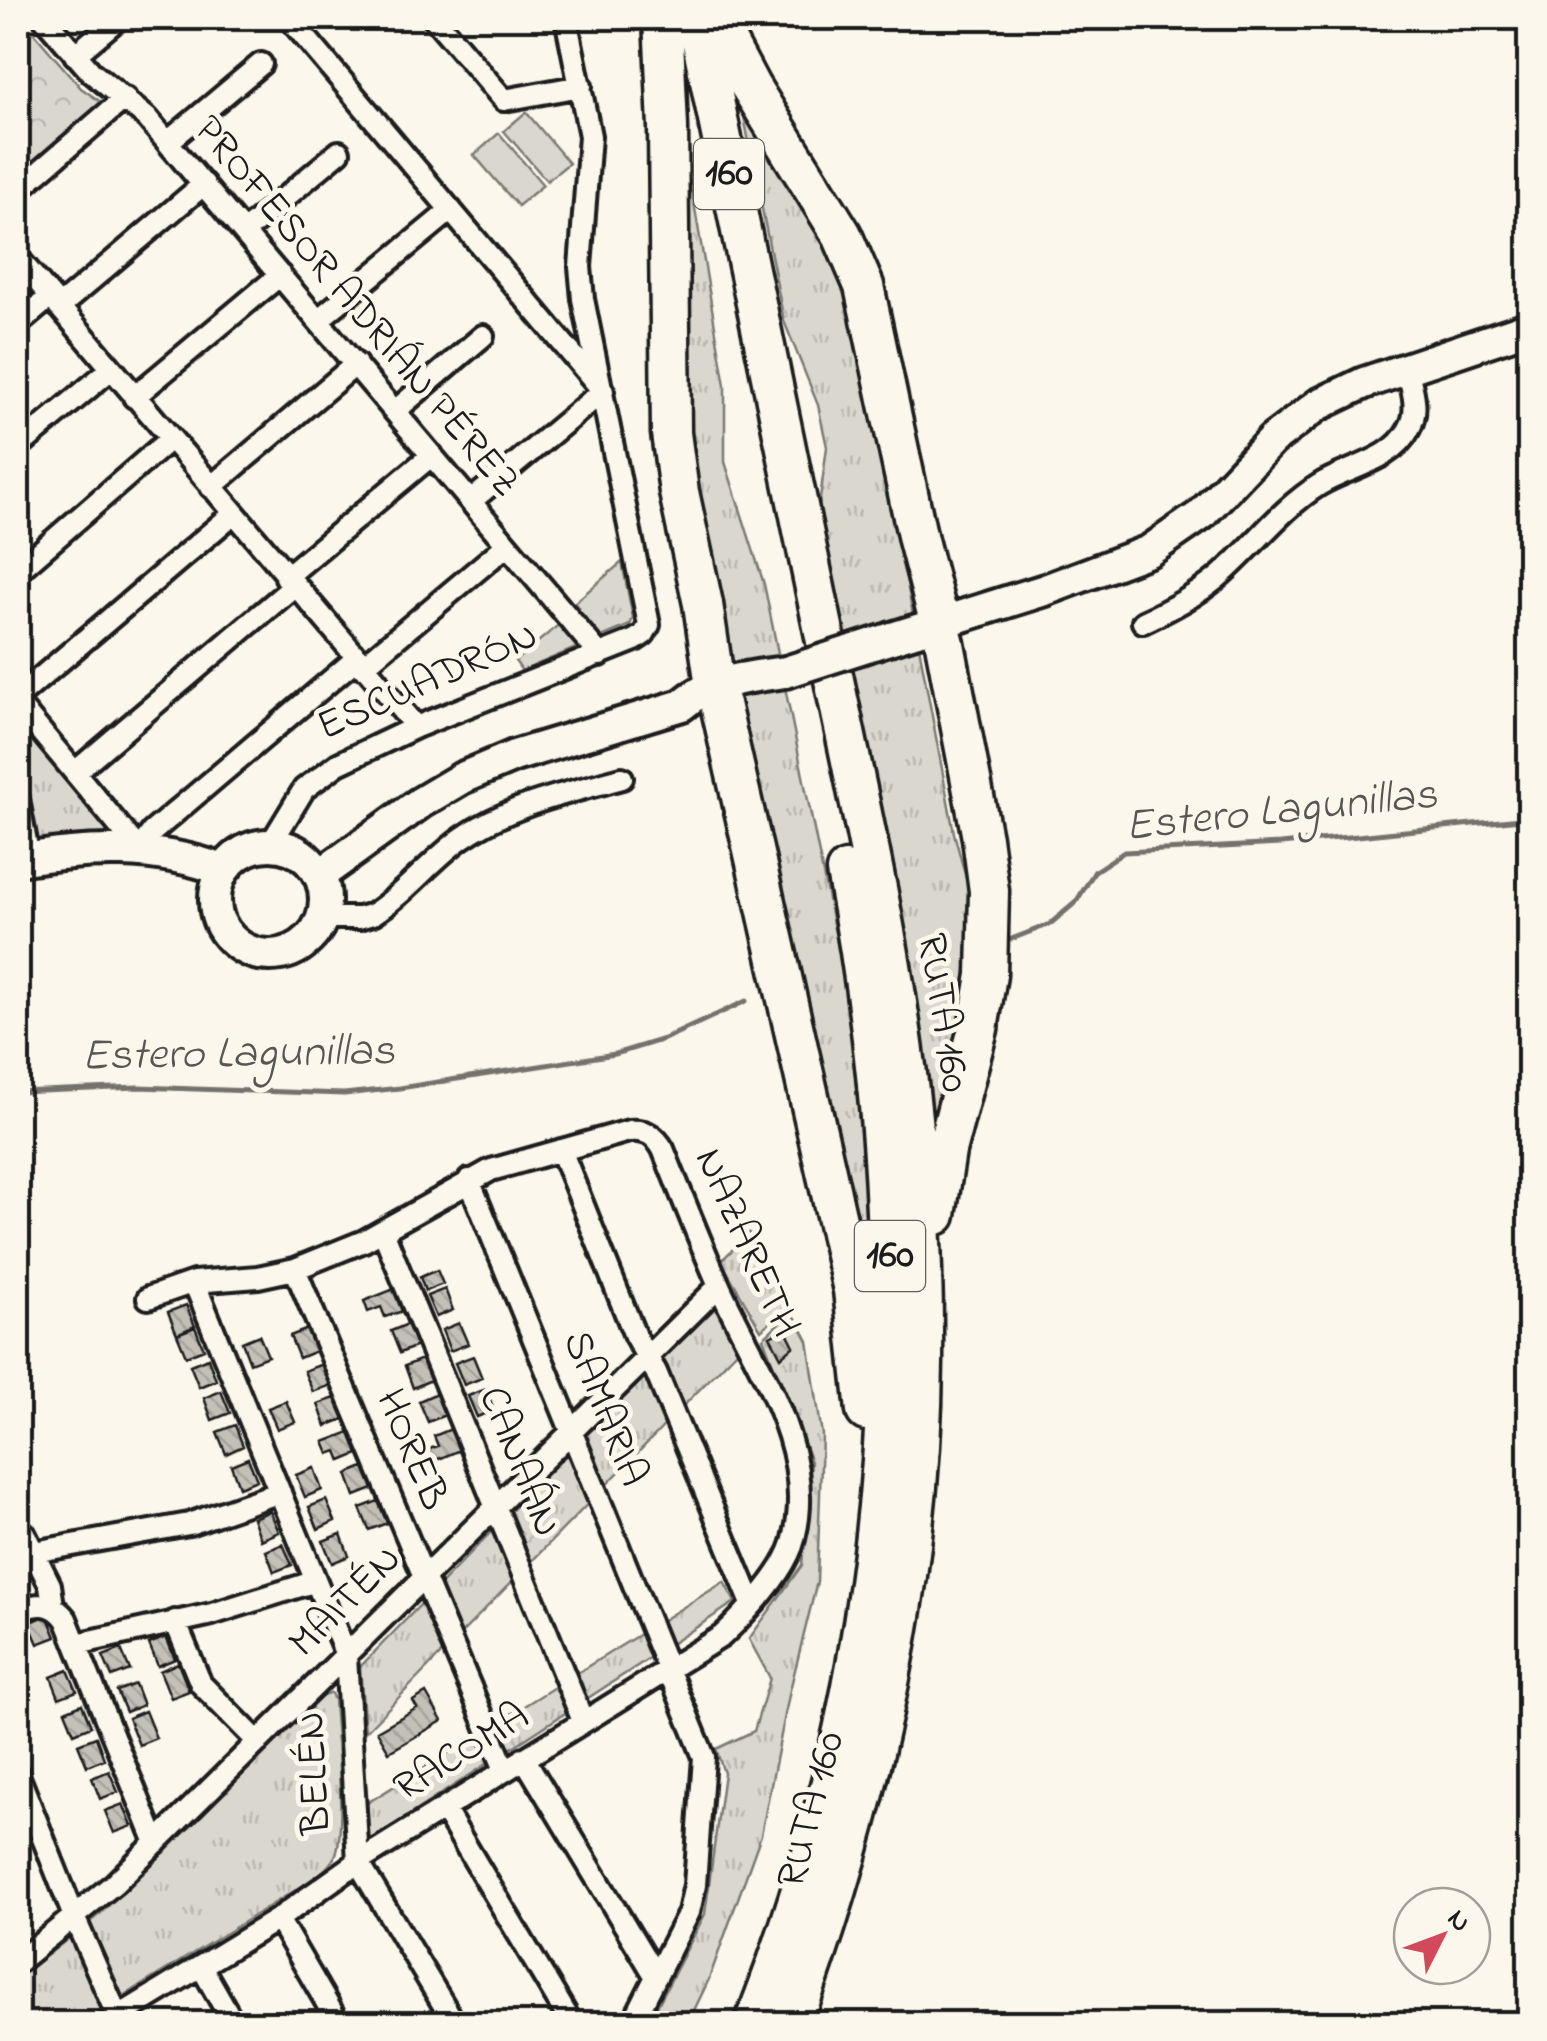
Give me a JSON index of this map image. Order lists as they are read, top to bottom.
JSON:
{
  "streets": {
    "highway": ["160", "RUTA 160"],
    "street": [
      "PROFESOR ADRIÁN PÉREZ",
      "ESCUADRÓN",
      "NAZARETH",
      "SAMARIA",
      "HOREB",
      "CANAÁN",
      "MAITÉN",
      "RACOMA",
      "BELÉN"
    ]
  },
  "crossings": [
    ["PROFESOR ADRIÁN PÉREZ", "ESCUADRÓN"],
    ["NAZARETH", "SAMARIA"],
    ["NAZARETH", "HOREB"],
    ["NAZARETH", "CANAÁN"],
    ["NAZARETH", "MAITÉN"],
    ["NAZARETH", "RACOMA"],
    ["NAZARETH", "BELÉN"],
    ["SAMARIA", "MAITÉN"],
    ["SAMARIA", "RACOMA"],
    ["HOREB", "MAITÉN"],
    ["HOREB", "RACOMA"],
    ["CANAÁN", "MAITÉN"],
    ["CANAÁN", "RACOMA"],
    ["MAITÉN", "BELÉN"],
    ["RACOMA", "BELÉN"]
  ],
  "water": ["Estero Lagunillas"],
  "north": "top right"
}
